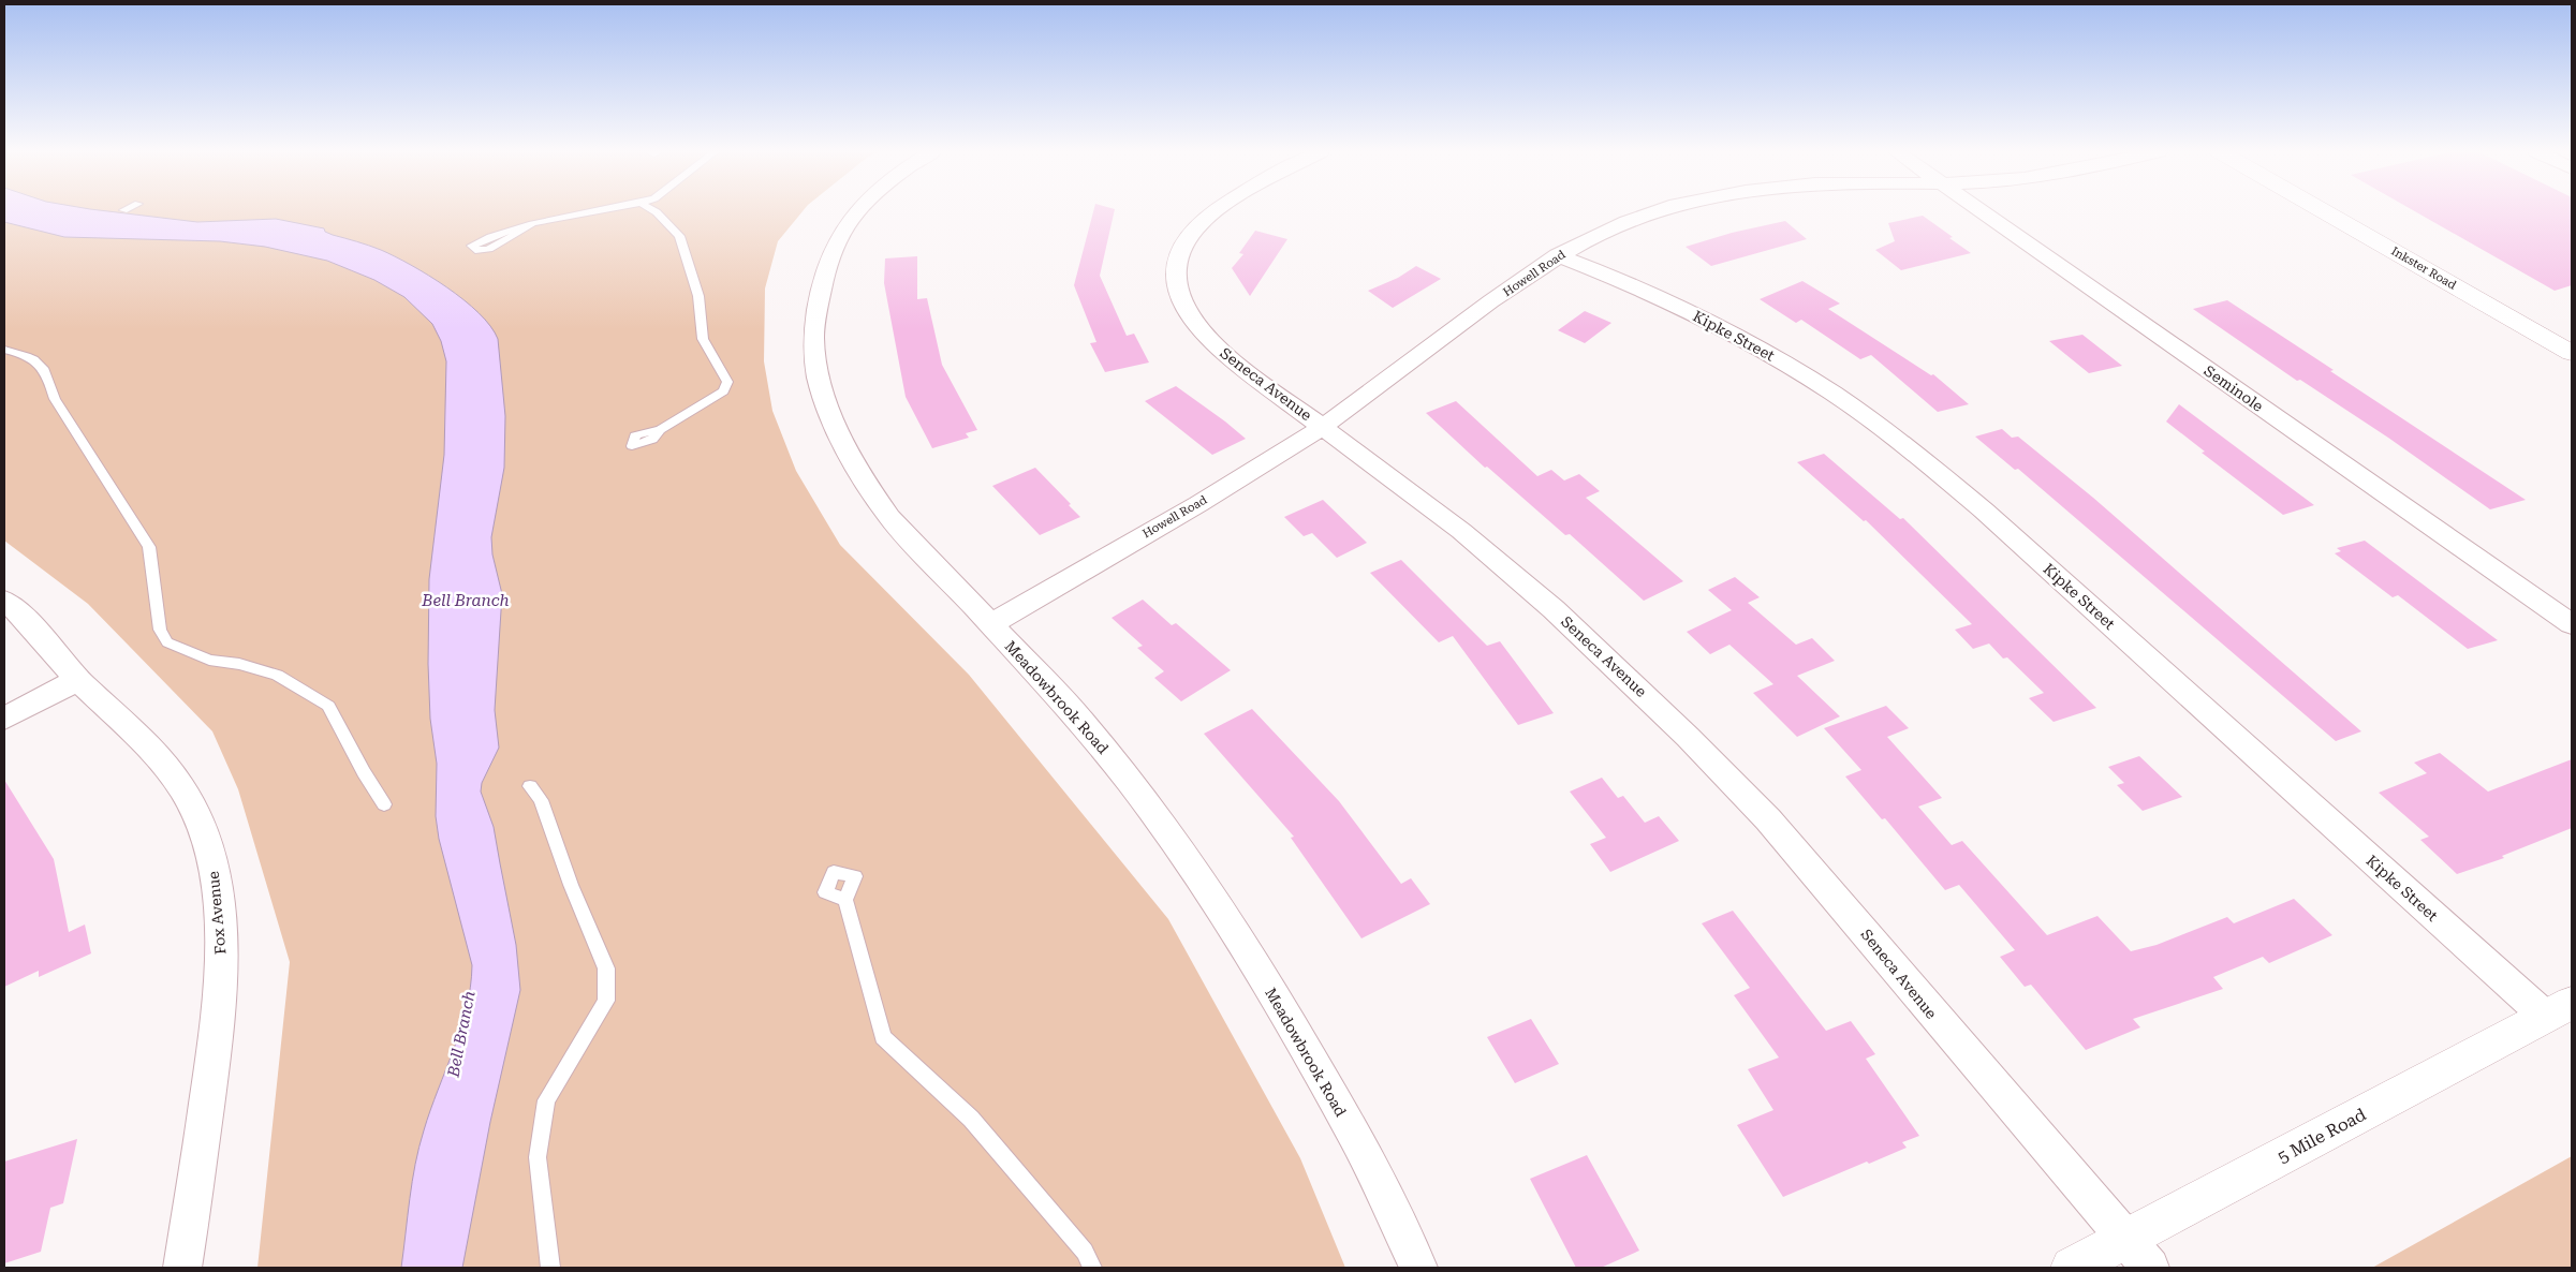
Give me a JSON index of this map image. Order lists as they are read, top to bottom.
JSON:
{
  "streets": {
    "main road": ["Inkster Road", "5 Mile Road"],
    "street": [
      "Howell Road",
      "Kipke Street",
      "Seneca Avenue",
      "Seminole",
      "Meadowbrook Road",
      "Fox Avenue"
    ]
  },
  "crossings": [
    ["Howell Road", "Kipke Street"],
    ["Howell Road", "Seneca Avenue"],
    ["Howell Road", "Meadowbrook Road"],
    ["Kipke Street", "5 Mile Road"],
    ["Seneca Avenue", "5 Mile Road"]
  ],
  "water": ["Bell Branch"]
}
